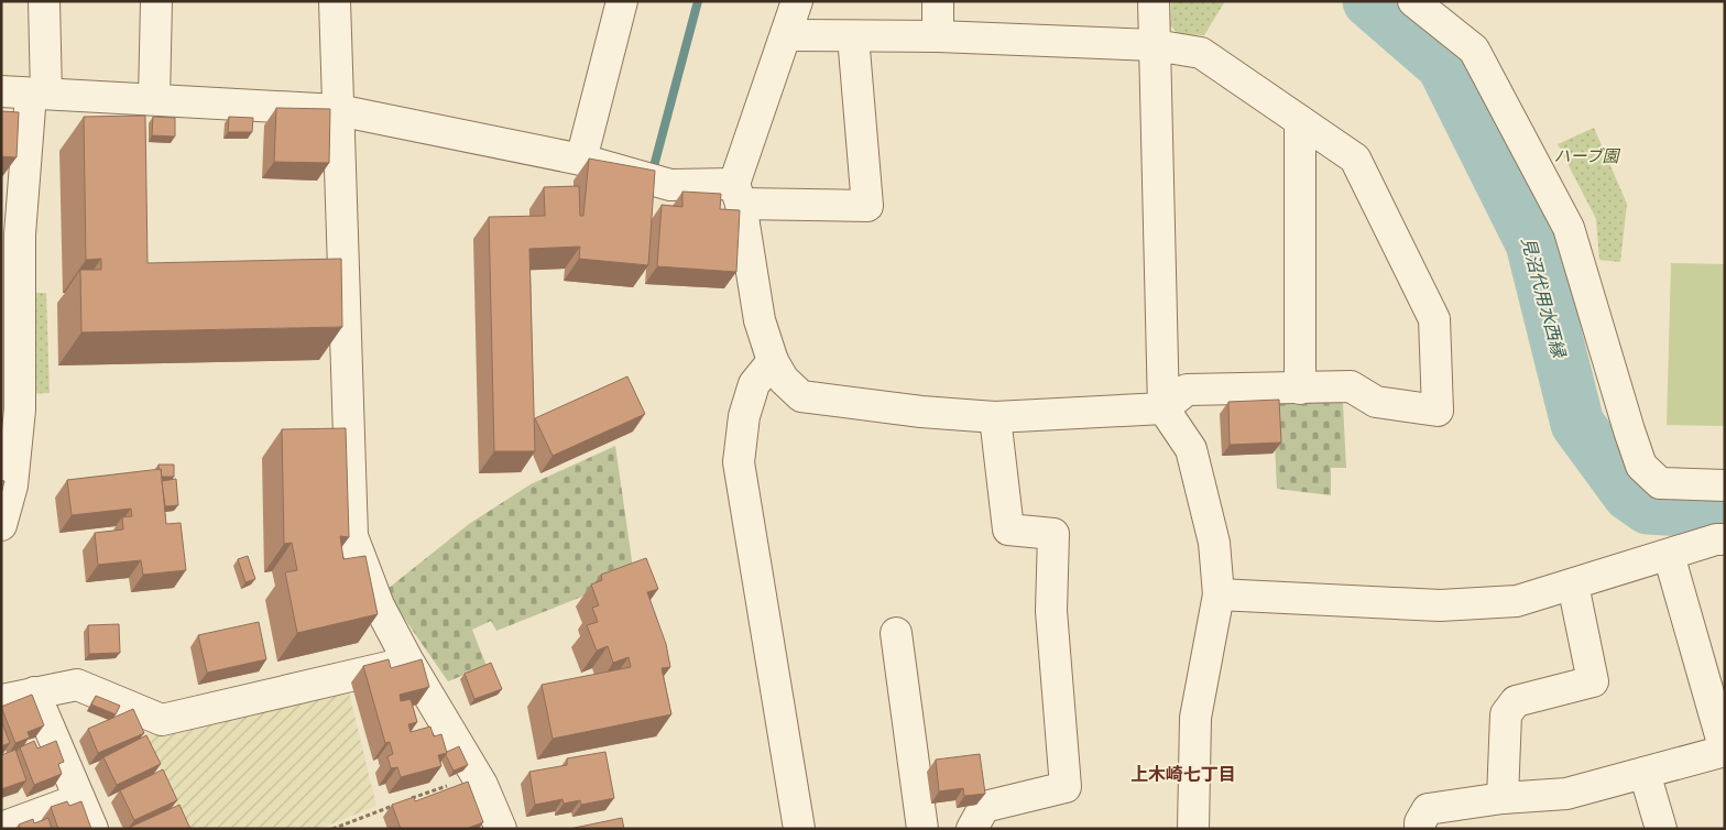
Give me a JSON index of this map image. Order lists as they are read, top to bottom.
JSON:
{
  "districts": ["上木崎七丁目"],
  "water": ["見沼代用水西縁"],
  "parks": ["ハーブ園"]
}
